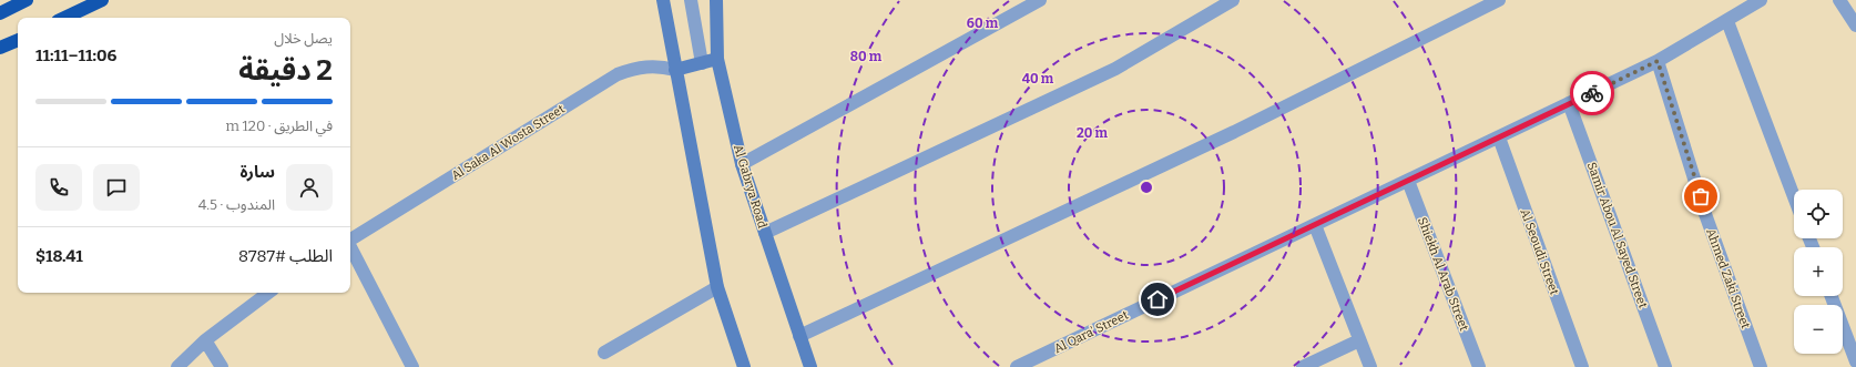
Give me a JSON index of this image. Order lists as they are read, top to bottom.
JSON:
{
  "streets": {
    "street": [
      "Al Saka Al Wosta Street",
      "Al Gabrya Road",
      "Samir Abou Al Sayed Street",
      "Al Seoudi Street",
      "Shiekh Al Arab Street",
      "Ahmed Zaki Street",
      "Al Qara' Street"
    ]
  },
  "crossings": [
    ["Samir Abou Al Sayed Street", "Al Qara' Street"],
    ["Al Seoudi Street", "Al Qara' Street"],
    ["Shiekh Al Arab Street", "Al Qara' Street"],
    ["Ahmed Zaki Street", "Al Qara' Street"]
  ],
  "page": {
    "heading": ["2 دقيقة", "يصل خلال", "11:06–11:11"],
    "panel": [
      "سارة",
      "المندوب · 4.5",
      "الطلب #8787",
      "$18.41"
    ],
    "bar": "في الطريق · 120 m",
    "map_buttons": ["+", "−"]
  },
  "rings": [
    "60 m",
    "80 m",
    "40 m",
    "20 m"
  ]
}
